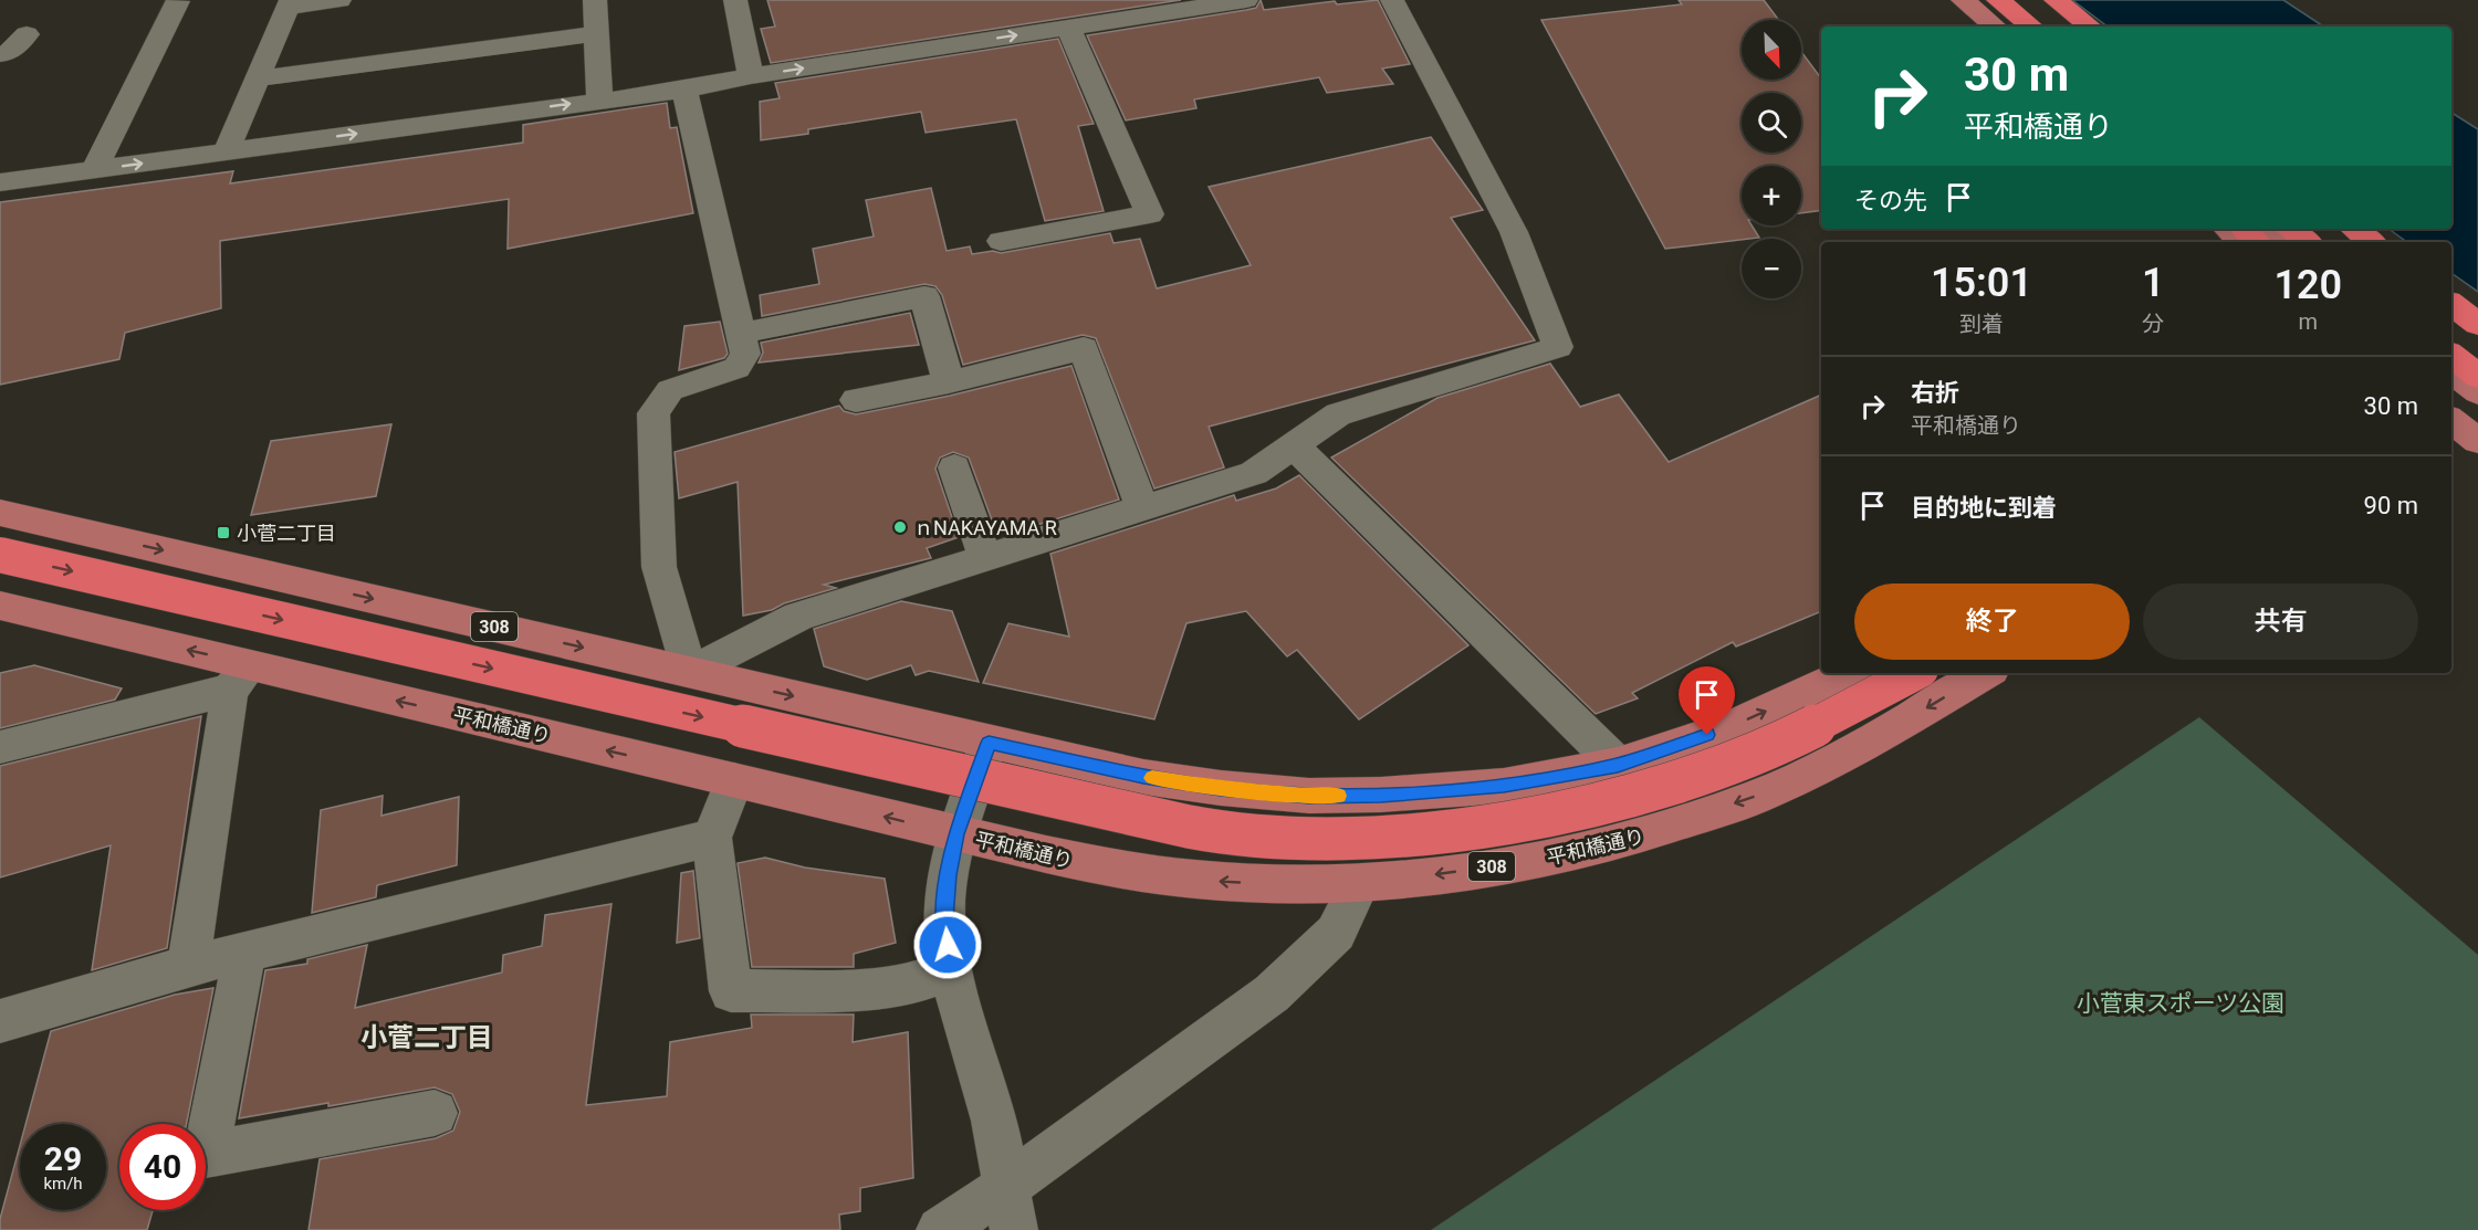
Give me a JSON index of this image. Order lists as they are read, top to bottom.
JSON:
{
  "streets": {
    "main road": ["308", "平和橋通り"]
  },
  "districts": ["小菅二丁目"],
  "parks": ["小菅東スポーツ公園"],
  "places": {
    "other": ["ｎNAKAYAMA R"],
    "transit": ["小菅二丁目"]
  },
  "north": "bottom right",
  "page": {
    "map_buttons": ["+", "−"],
    "turn": ["30 m", "平和橋通り"],
    "then": "その先",
    "eta": [
      "15:01",
      "到着",
      "1",
      "分",
      "120",
      "m"
    ],
    "list": [
      {
        "name": "右折",
        "note": "平和橋通り",
        "value": "30 m"
      },
      {
        "name": "目的地に到着",
        "value": "90 m"
      }
    ],
    "buttons": ["終了", "共有"],
    "speed": "29 km/h",
    "limit": "40"
  }
}
